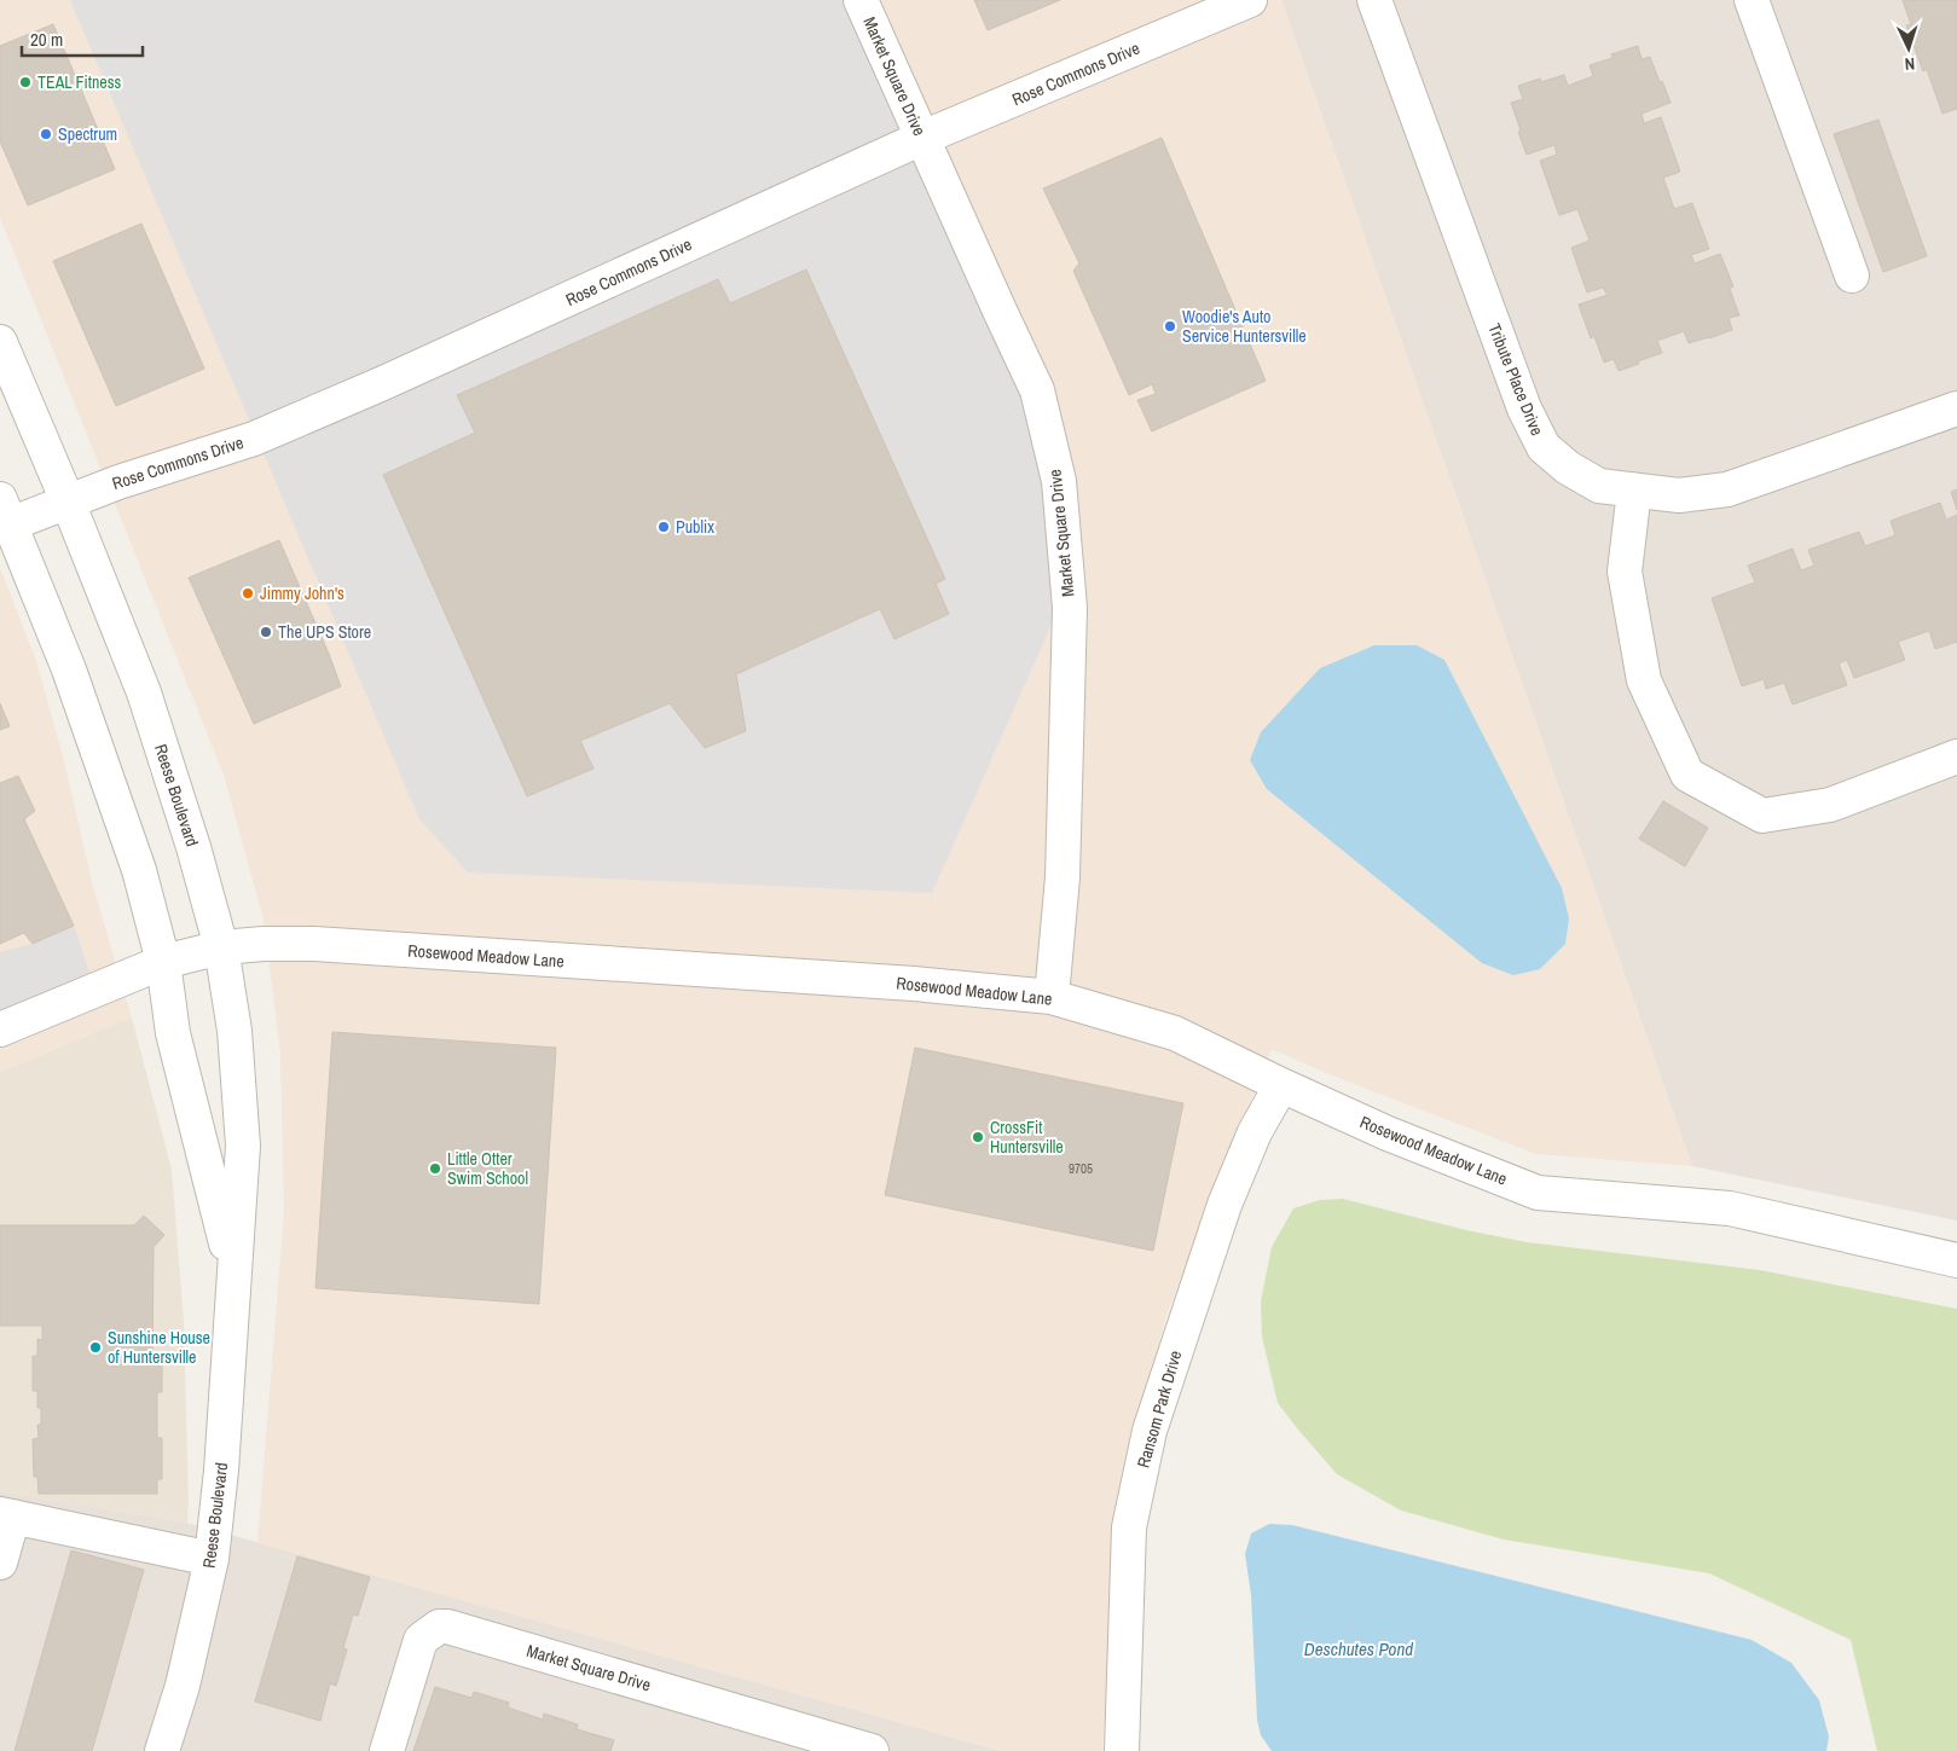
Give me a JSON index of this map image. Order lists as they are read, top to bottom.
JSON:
{
  "streets": {
    "street": [
      "Rose Commons Drive",
      "Market Square Drive",
      "Tribute Place Drive",
      "Reese Boulevard",
      "Rosewood Meadow Lane",
      "Ransom Park Drive"
    ]
  },
  "crossings": [
    ["Rose Commons Drive", "Market Square Drive"],
    ["Rose Commons Drive", "Reese Boulevard"],
    ["Market Square Drive", "Rosewood Meadow Lane"],
    ["Reese Boulevard", "Rosewood Meadow Lane"],
    ["Rosewood Meadow Lane", "Ransom Park Drive"]
  ],
  "water": ["Deschutes Pond"],
  "places": [
    "TEAL Fitness",
    "Spectrum",
    "Woodie's Auto Service Huntersville",
    "Publix",
    "Jimmy John's",
    "The UPS Store",
    "CrossFit Huntersville",
    "Little Otter Swim School",
    "Sunshine House of Huntersville"
  ],
  "house_numbers": ["9705"],
  "scale_bar": "20 m",
  "north": "bottom"
}
